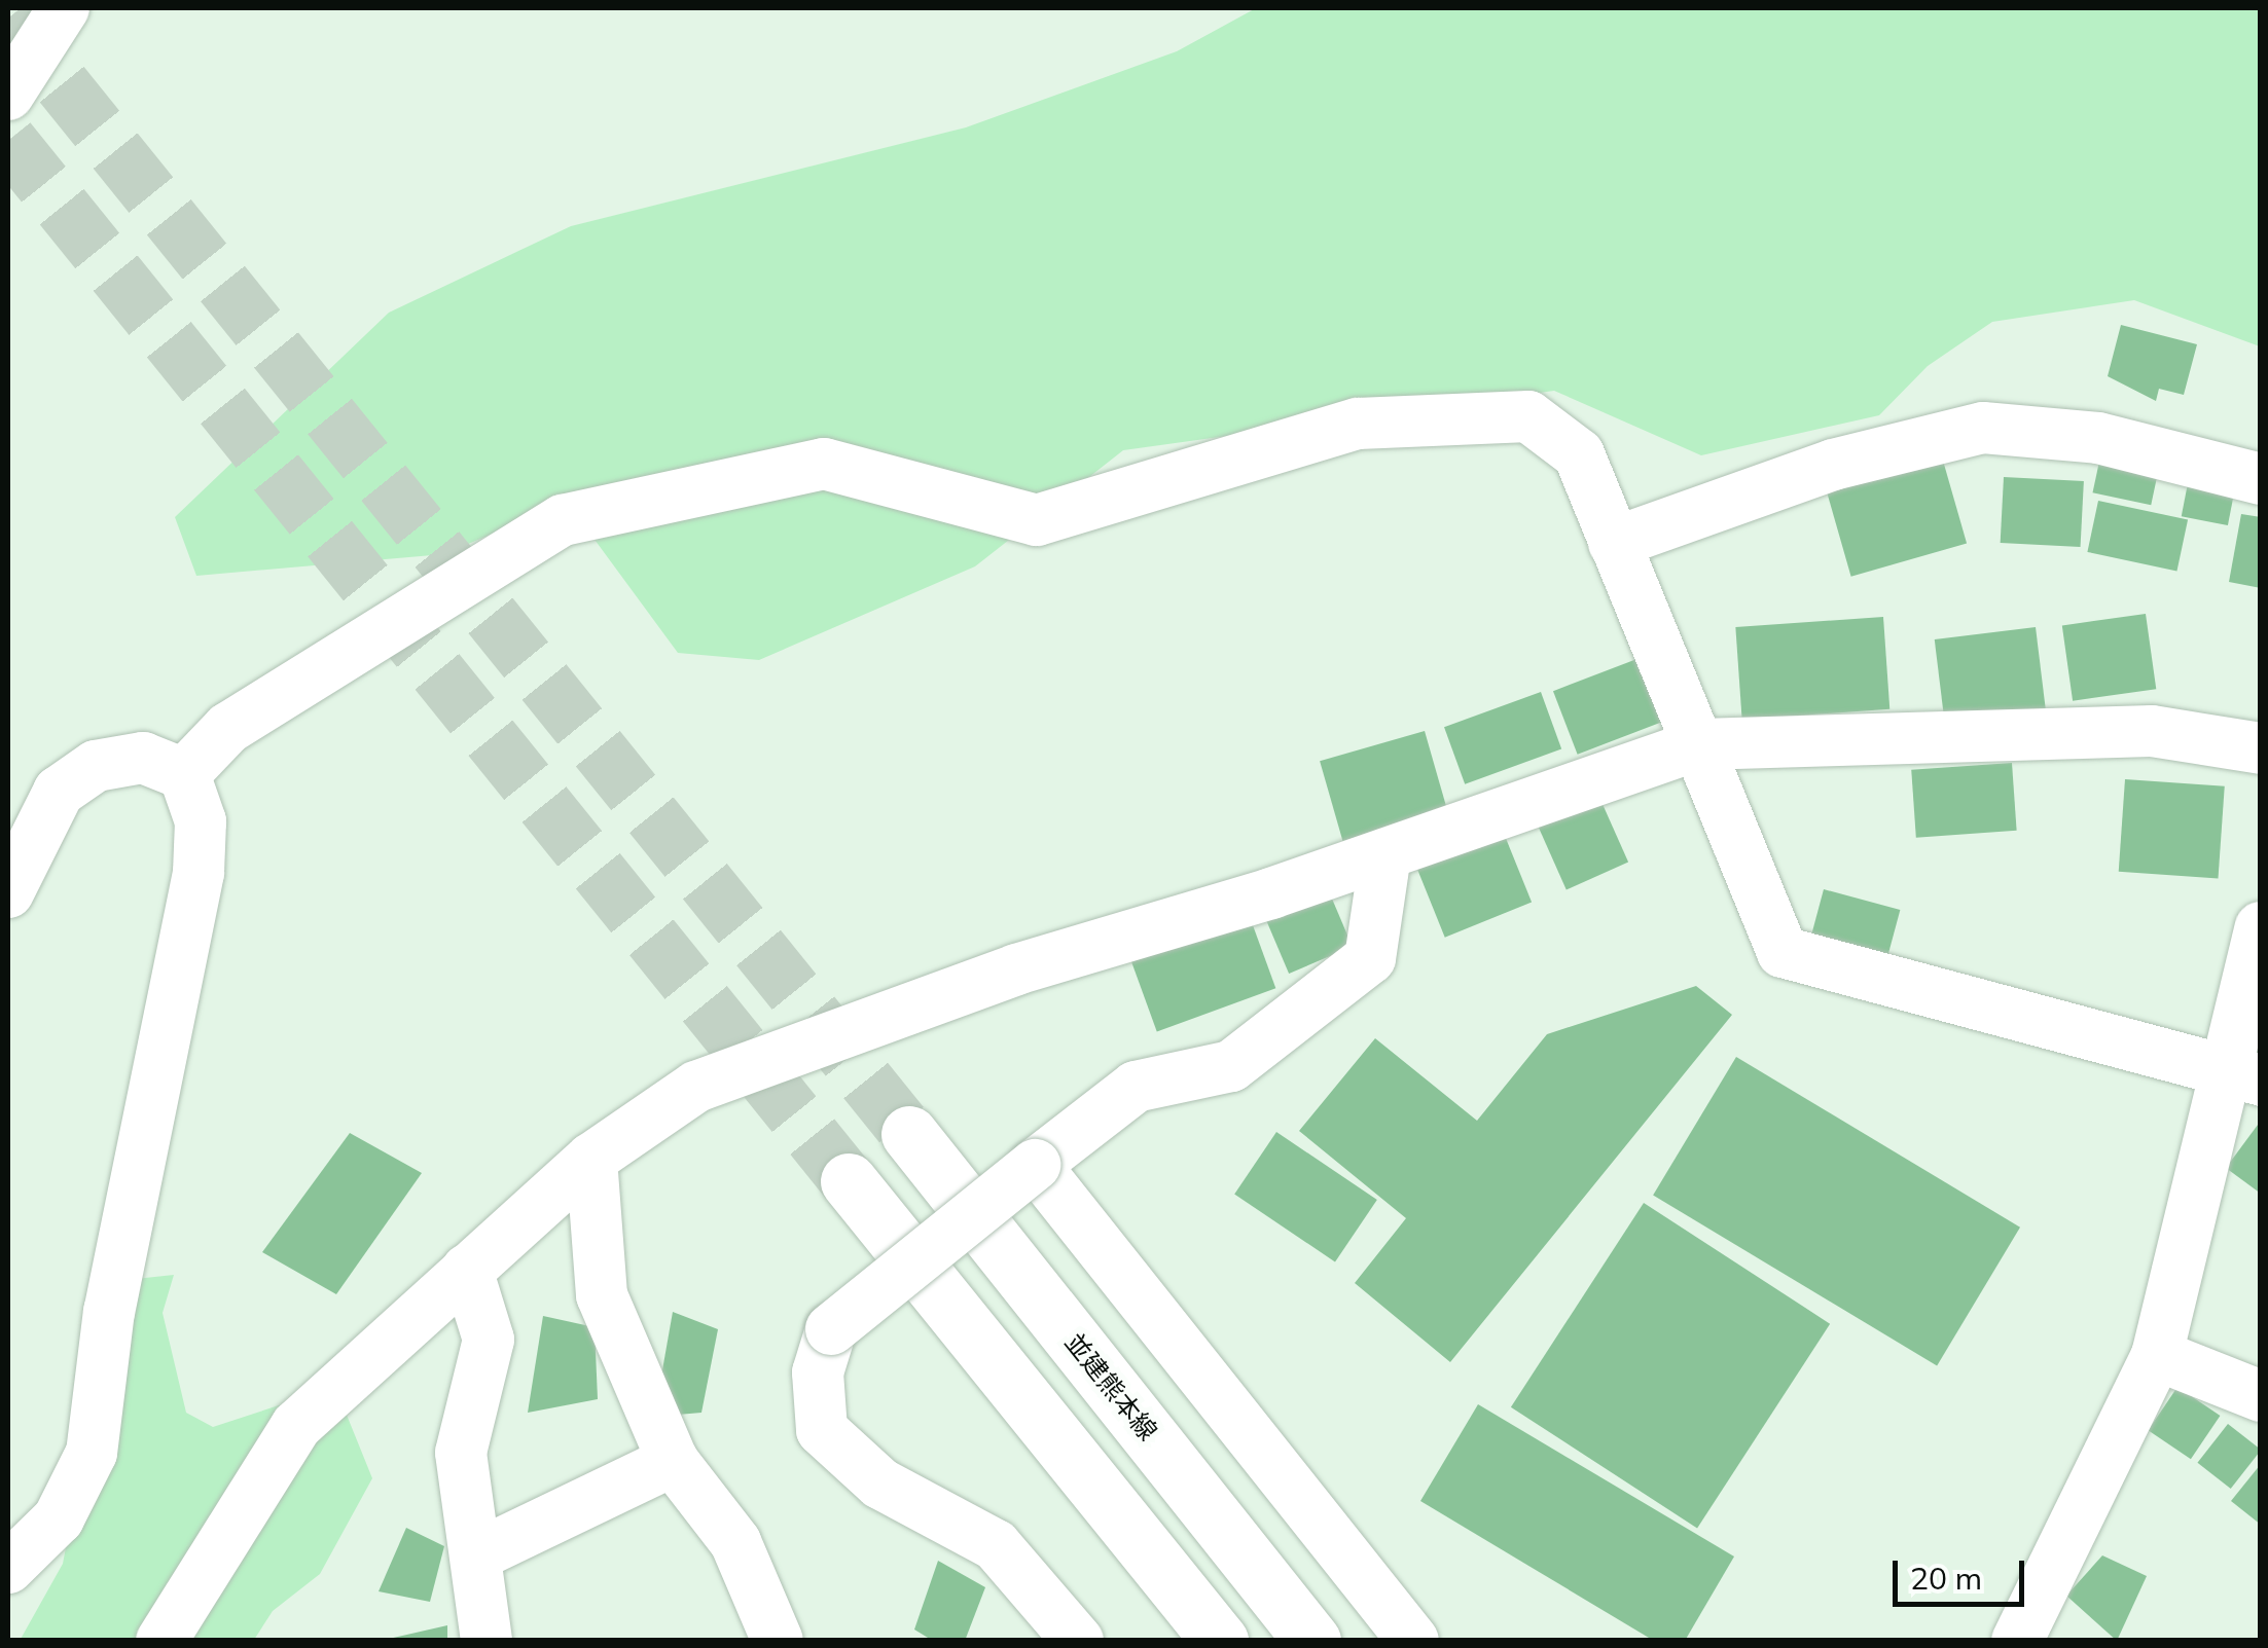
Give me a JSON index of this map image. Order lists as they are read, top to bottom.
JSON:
{
  "streets": {
    "main road": ["並建熊本線"]
  },
  "scale_bar": "20 m"
}
